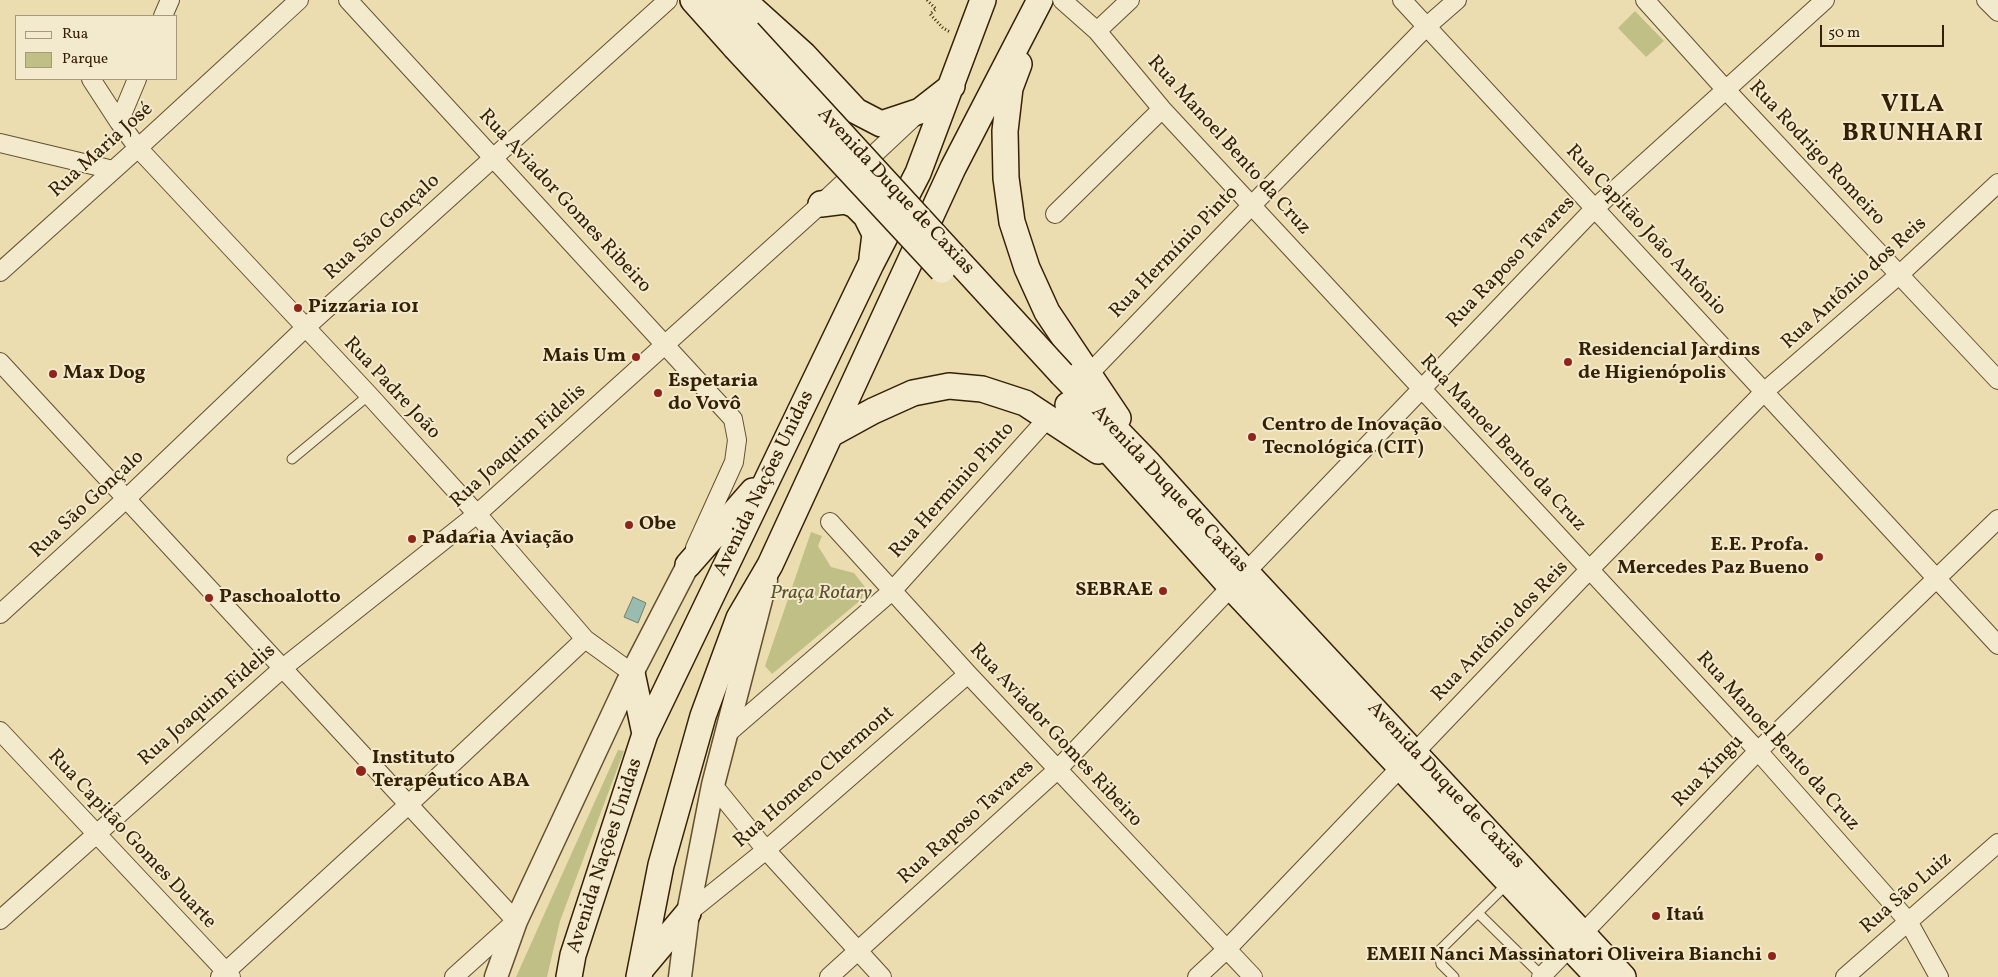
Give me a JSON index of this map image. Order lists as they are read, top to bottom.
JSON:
{
  "streets": {
    "main road": ["Avenida Duque de Caxias", "Avenida Nações Unidas"],
    "street": [
      "Rua Manoel Bento da Cruz",
      "Rua Maria José",
      "Rua Rodrigo Romeiro",
      "Rua Aviador Gomes Ribeiro",
      "Rua São Gonçalo",
      "Rua Capitão João Antônio",
      "Rua Hermínio Pinto",
      "Rua Raposo Tavares",
      "Rua Antônio dos Reis",
      "Rua Padre João",
      "Rua Joaquim Fidelis",
      "Rua Herminio Pinto",
      "Rua Xingu",
      "Rua Homero Chermont",
      "Rua Capitão Gomes Duarte",
      "Rua São Luiz"
    ]
  },
  "crossings": [
    ["Rua Manoel Bento da Cruz", "Rua Hermínio Pinto"],
    ["Rua Manoel Bento da Cruz", "Rua Raposo Tavares"],
    ["Rua Manoel Bento da Cruz", "Rua Antônio dos Reis"],
    ["Rua Manoel Bento da Cruz", "Rua Xingu"],
    ["Rua Manoel Bento da Cruz", "Rua São Luiz"],
    ["Rua Maria José", "Rua Padre João"],
    ["Rua Rodrigo Romeiro", "Rua Raposo Tavares"],
    ["Rua Rodrigo Romeiro", "Rua Antônio dos Reis"],
    ["Avenida Duque de Caxias", "Rua Hermínio Pinto"],
    ["Avenida Duque de Caxias", "Rua Raposo Tavares"],
    ["Avenida Duque de Caxias", "Rua Antônio dos Reis"],
    ["Avenida Duque de Caxias", "Rua Xingu"],
    ["Rua Aviador Gomes Ribeiro", "Rua São Gonçalo"],
    ["Rua Aviador Gomes Ribeiro", "Rua Raposo Tavares"],
    ["Rua Aviador Gomes Ribeiro", "Rua Antônio dos Reis"],
    ["Rua Aviador Gomes Ribeiro", "Rua Joaquim Fidelis"],
    ["Rua Aviador Gomes Ribeiro", "Avenida Nações Unidas"],
    ["Rua Aviador Gomes Ribeiro", "Rua Herminio Pinto"],
    ["Rua Aviador Gomes Ribeiro", "Rua Homero Chermont"],
    ["Rua São Gonçalo", "Rua Padre João"],
    ["Rua Capitão João Antônio", "Rua Hermínio Pinto"],
    ["Rua Capitão João Antônio", "Rua Raposo Tavares"],
    ["Rua Capitão João Antônio", "Rua Antônio dos Reis"],
    ["Rua Capitão João Antônio", "Rua Xingu"],
    ["Rua Padre João", "Rua Joaquim Fidelis"],
    ["Rua Padre João", "Avenida Nações Unidas"],
    ["Rua Joaquim Fidelis", "Rua Capitão Gomes Duarte"],
    ["Avenida Nações Unidas", "Rua Homero Chermont"]
  ],
  "districts": ["VILA BRUNHARI"],
  "parks": ["Praça Rotary"],
  "places": [
    "Pizzaria 101",
    "Mais Um",
    "Residencial Jardins de Higienópolis",
    "Max Dog",
    "Espetaria do Vovô",
    "Centro de Inovação Tecnológica (CIT)",
    "Obe",
    "Padaria Aviação",
    "E.E. Profa. Mercedes Paz Bueno",
    "SEBRAE",
    "Paschoalotto",
    "Instituto Terapêutico ABA",
    "Itaú",
    "EMEII Nanci Massinatori Oliveira Bianchi"
  ],
  "legend": ["Rua", "Parque"],
  "scale_bar": "50 m"
}
